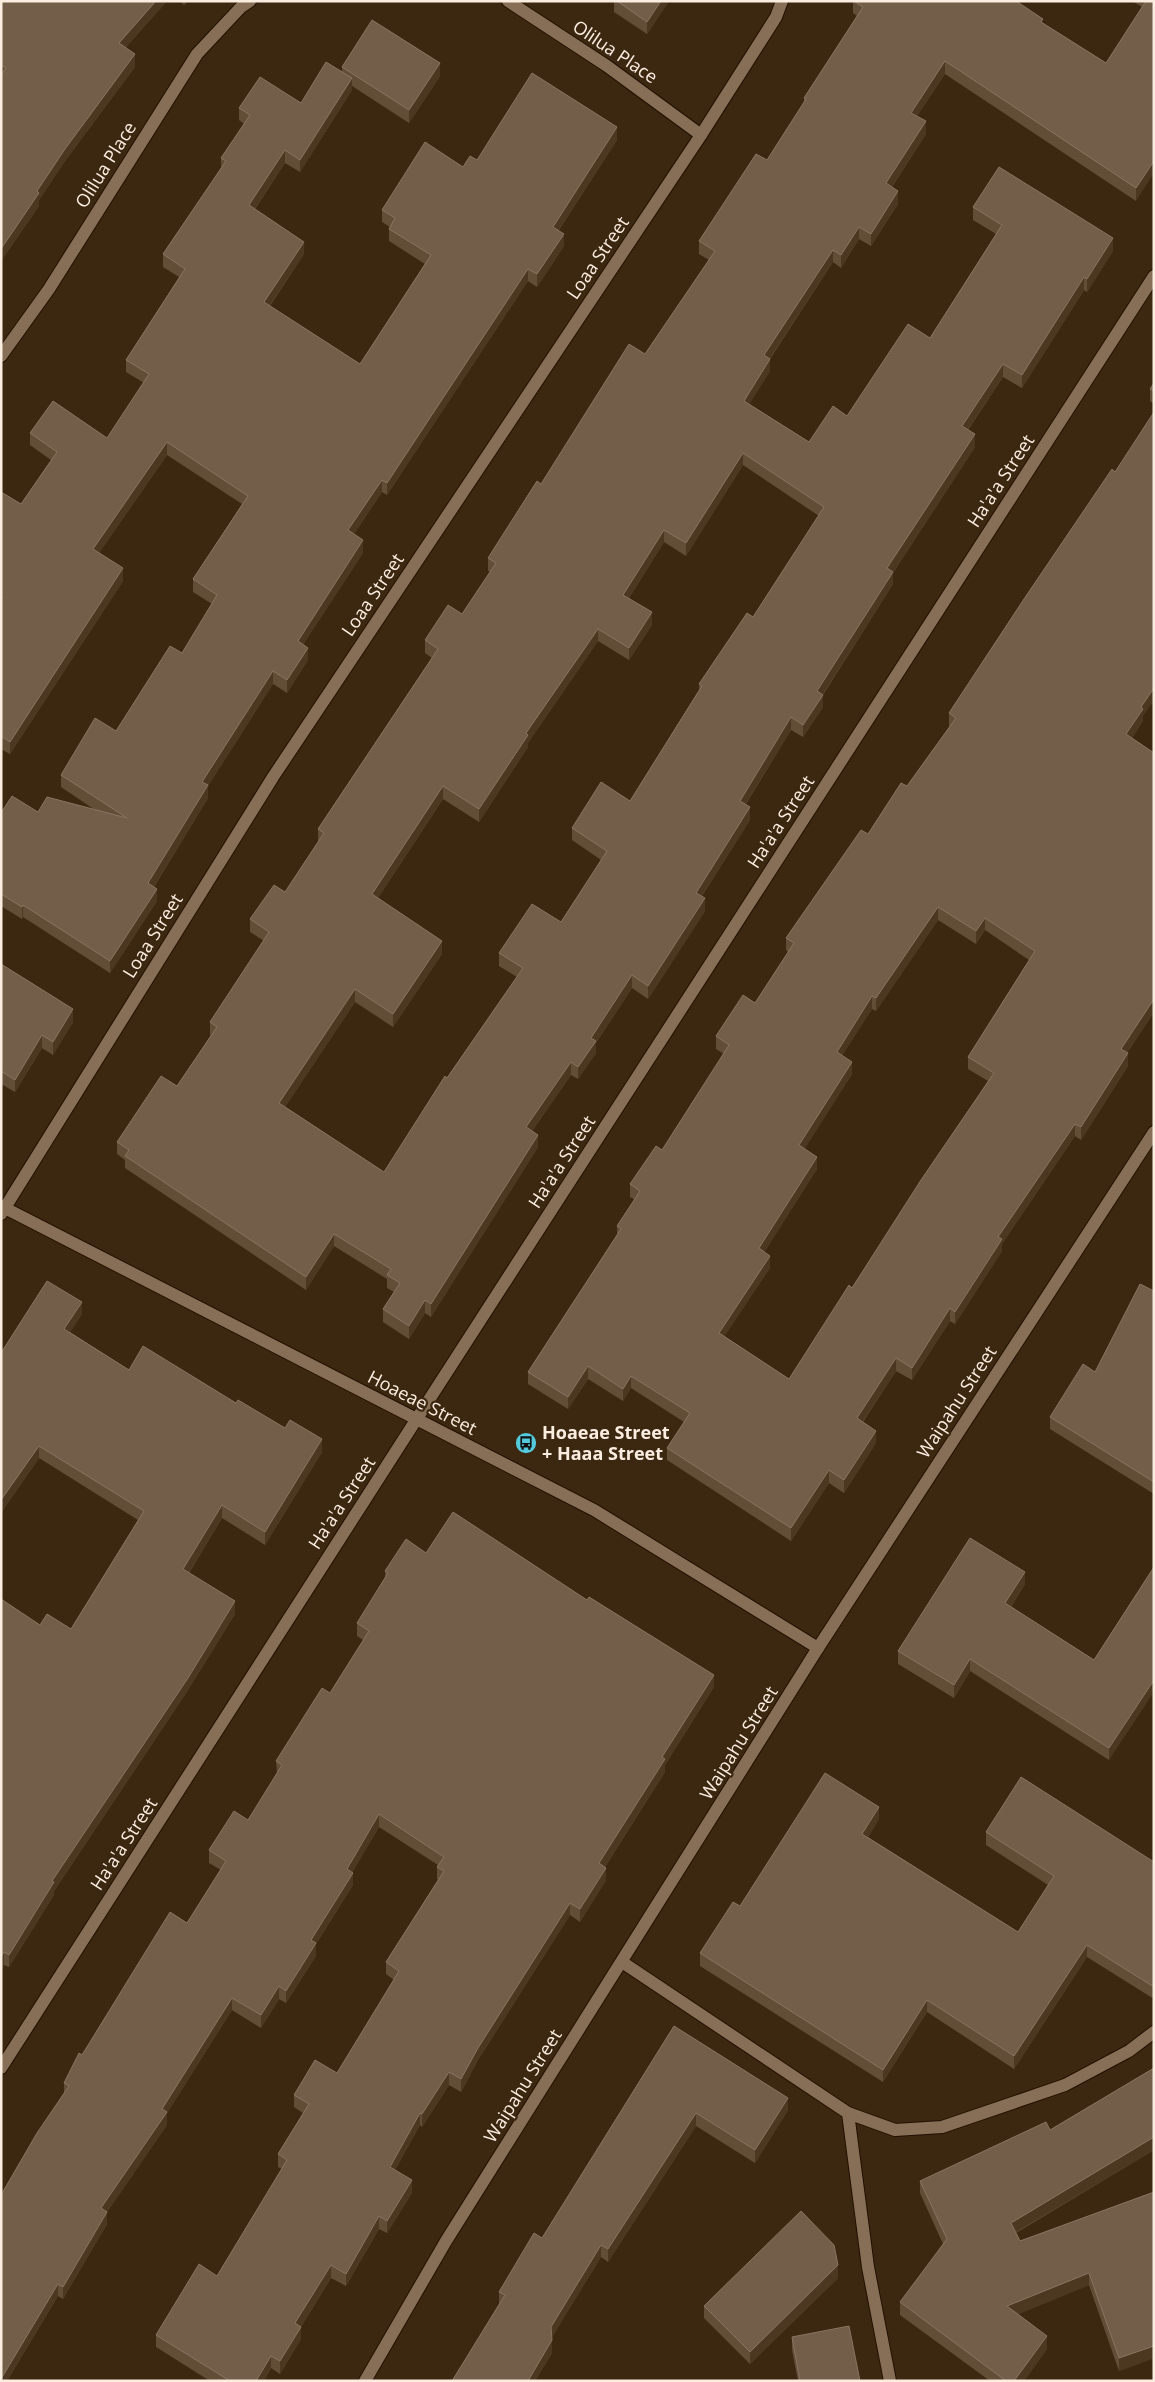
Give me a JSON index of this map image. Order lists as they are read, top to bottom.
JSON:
{
  "streets": {
    "street": [
      "Olilua Place",
      "Loaa Street",
      "Ha'a'a Street",
      "Waipahu Street",
      "Hoaeae Street"
    ]
  },
  "crossings": [
    ["Olilua Place", "Loaa Street"],
    ["Loaa Street", "Hoaeae Street"],
    ["Ha'a'a Street", "Hoaeae Street"],
    ["Waipahu Street", "Hoaeae Street"]
  ],
  "places": {
    "bus stop": ["Hoaeae Street + Haaa Street"]
  }
}
